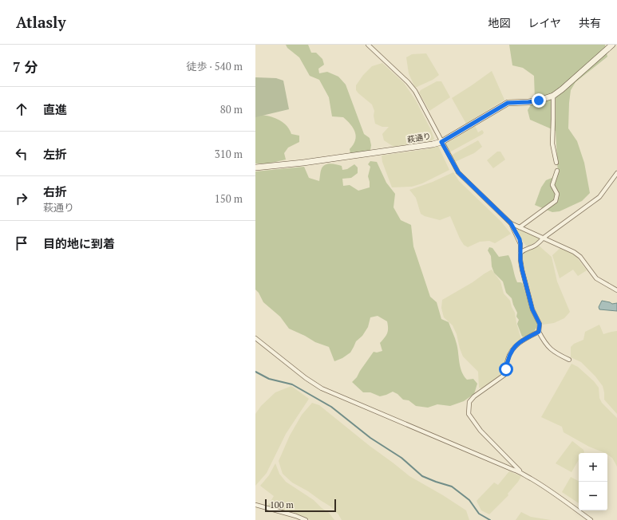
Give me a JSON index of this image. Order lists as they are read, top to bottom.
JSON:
{
  "streets": {
    "street": ["萩通り"]
  },
  "scale_bar": "100 m",
  "page": {
    "header": "Atlasly",
    "nav": ["地図", "レイヤ", "共有"],
    "heading": ["7 分", "徒歩 · 540 m"],
    "list": [
      ["直進", "80 m"],
      ["左折", "310 m"],
      ["右折", "萩通り", "150 m"],
      "目的地に到着"
    ],
    "map_buttons": ["+", "−"],
    "scale": "100 m"
  }
}
